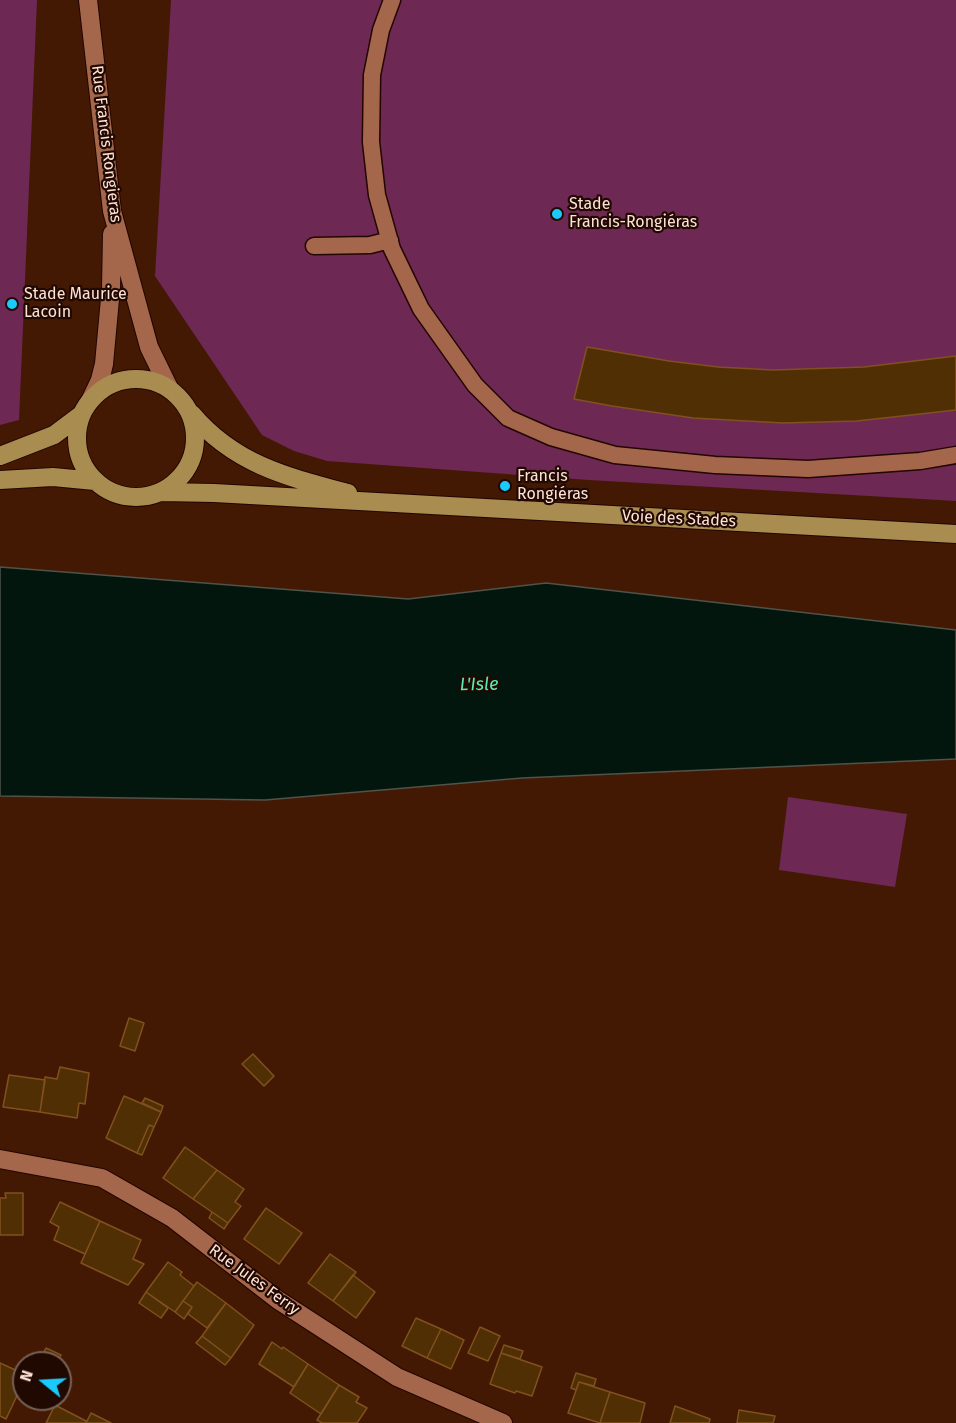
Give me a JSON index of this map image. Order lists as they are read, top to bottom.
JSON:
{
  "streets": {
    "main road": ["Voie des Stades"],
    "street": ["Rue Francis Rongieras", "Rue Jules Ferry"]
  },
  "crossings": [
    ["Rue Francis Rongieras", "Voie des Stades"]
  ],
  "water": ["L'Isle"],
  "places": ["Stade Francis-Rongiéras", "Stade Maurice Lacoin", "Francis Rongiéras"],
  "north": "left"
}
